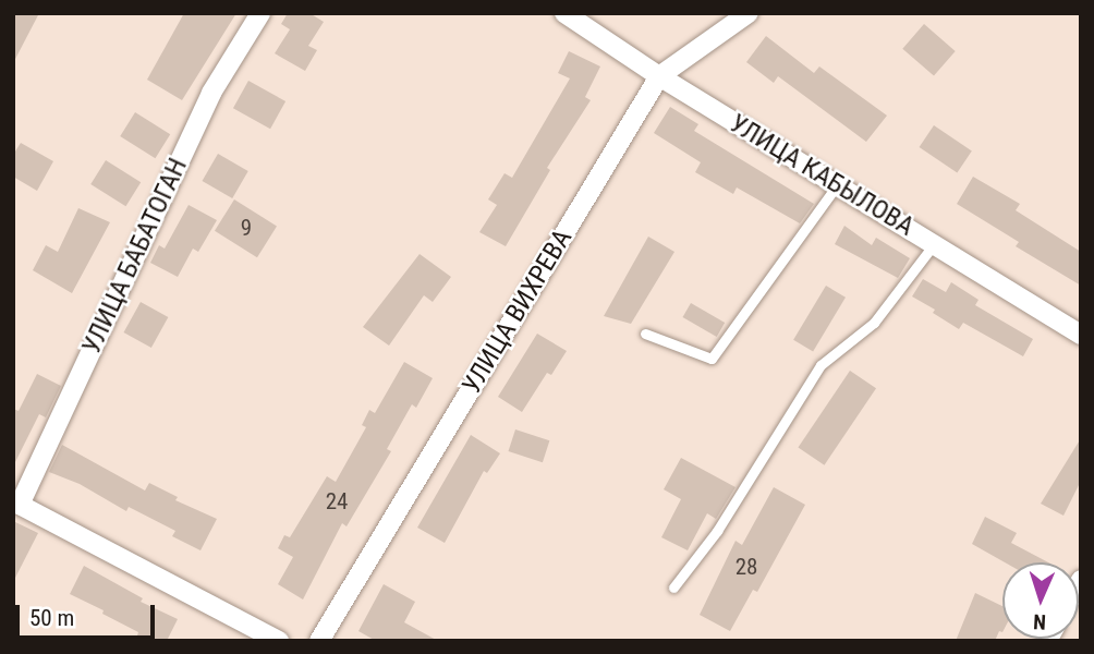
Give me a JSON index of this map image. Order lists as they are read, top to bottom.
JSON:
{
  "streets": {
    "street": ["УЛИЦА КАБЫЛОВА", "УЛИЦА БАБАТОГАН", "УЛИЦА ВИХРЕВА"]
  },
  "crossings": [
    ["УЛИЦА КАБЫЛОВА", "УЛИЦА ВИХРЕВА"]
  ],
  "house_numbers": ["9", "24", "28"],
  "scale_bar": "50 m",
  "north": "bottom"
}
